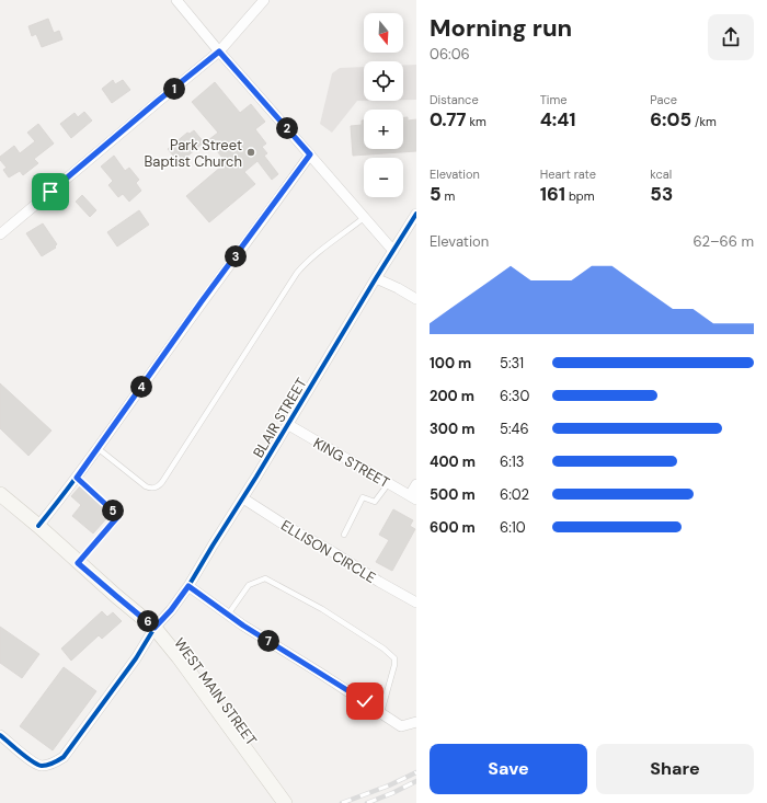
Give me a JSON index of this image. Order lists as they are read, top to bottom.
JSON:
{
  "streets": {
    "main road": ["WEST MAIN STREET"],
    "street": ["BLAIR STREET", "KING STREET", "ELLISON CIRCLE"]
  },
  "crossings": [
    ["BLAIR STREET", "KING STREET"],
    ["BLAIR STREET", "ELLISON CIRCLE"],
    ["BLAIR STREET", "WEST MAIN STREET"]
  ],
  "places": ["Park Street Baptist Church"],
  "north": "bottom",
  "page": {
    "heading": ["Morning run", "06:06"],
    "map_buttons": ["+", "−"],
    "stats": [
      ["Distance", "0.77 km"],
      ["Time", "4:41"],
      ["Pace", "6:05 /km"],
      ["Elevation", "5 m"],
      ["Heart rate", "161 bpm"],
      ["kcal", "53"]
    ],
    "pins": [
      "1",
      "2",
      "3",
      "4",
      "5",
      "6",
      "7"
    ],
    "chart": ["Elevation", "62–66 m"],
    "list": [
      {
        "name": "100 m",
        "note": "5:31"
      },
      {
        "name": "200 m",
        "note": "6:30"
      },
      {
        "name": "300 m",
        "note": "5:46"
      },
      {
        "name": "400 m",
        "note": "6:13"
      },
      {
        "name": "500 m",
        "note": "6:02"
      },
      {
        "name": "600 m",
        "note": "6:10"
      }
    ],
    "buttons": ["Save", "Share"]
  }
}
